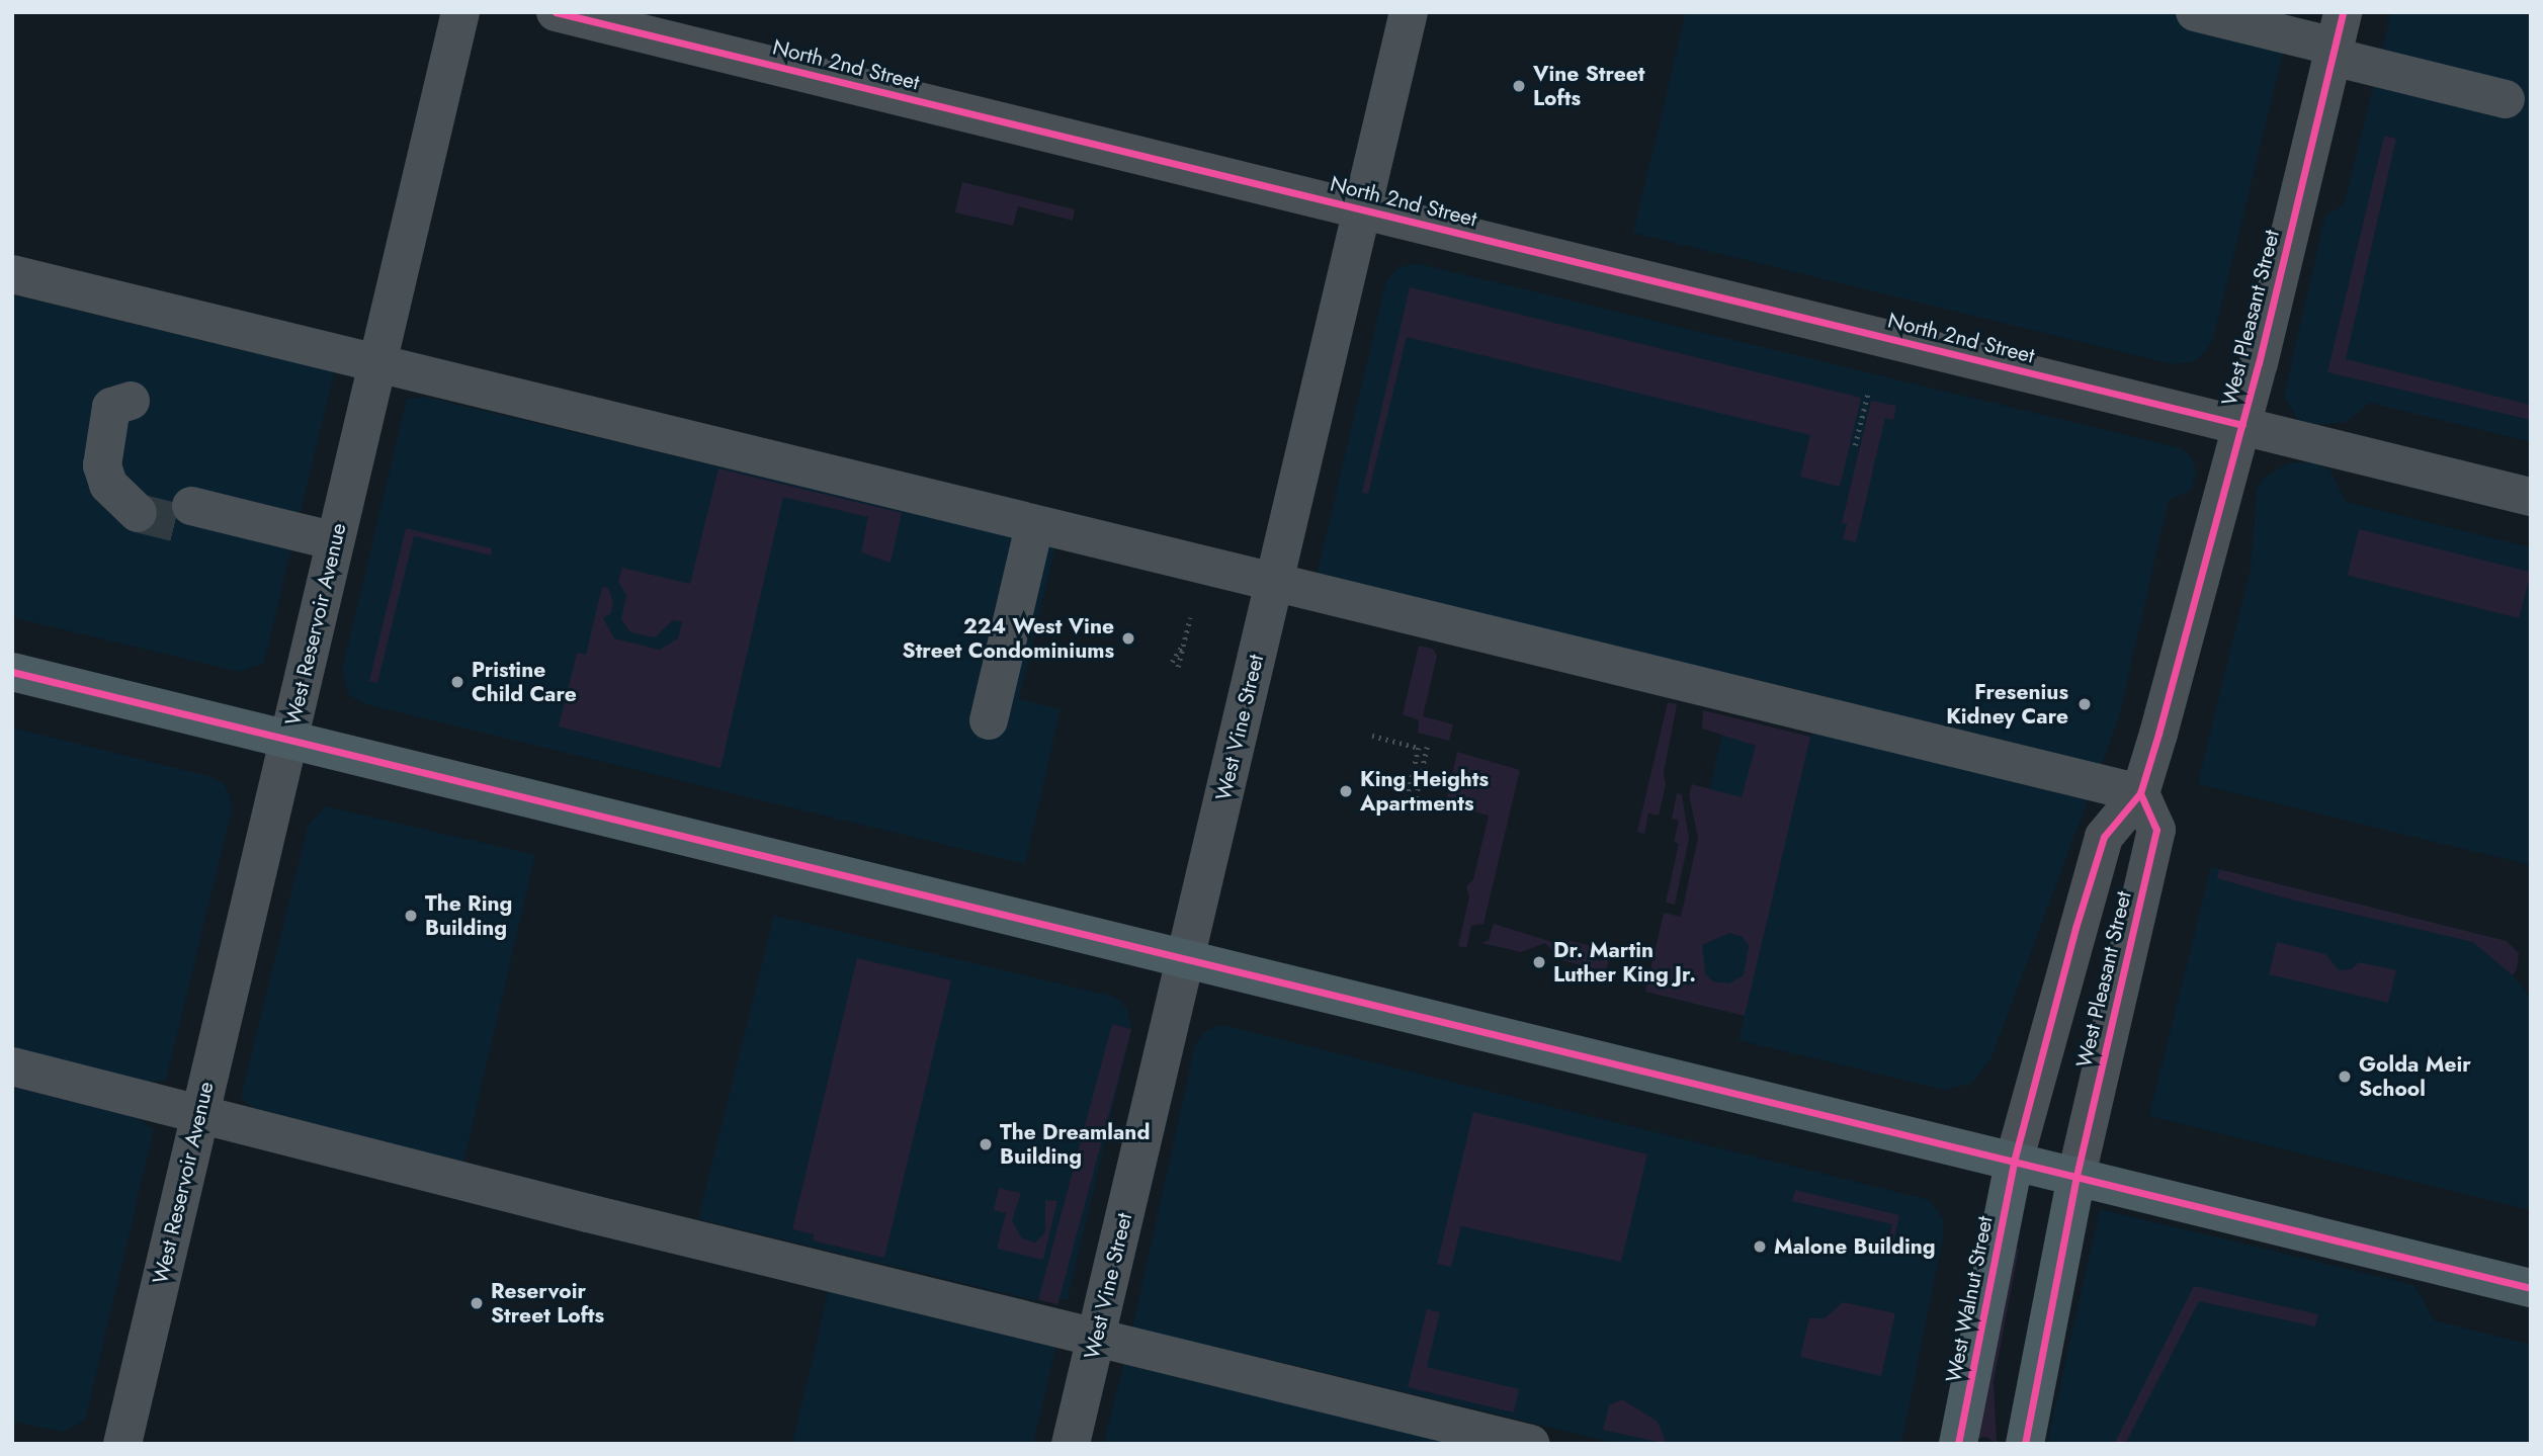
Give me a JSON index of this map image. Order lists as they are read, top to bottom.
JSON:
{
  "streets": {
    "main road": ["West Walnut Street"],
    "street": [
      "North 2nd Street",
      "West Pleasant Street",
      "West Reservoir Avenue",
      "West Vine Street"
    ]
  },
  "crossings": [
    ["North 2nd Street", "West Pleasant Street"],
    ["North 2nd Street", "West Vine Street"],
    ["West Pleasant Street", "West Walnut Street"]
  ],
  "places": [
    "Vine Street Lofts",
    "224 West Vine Street Condominiums",
    "Pristine Child Care",
    "Fresenius Kidney Care",
    "King Heights Apartments",
    "The Ring Building",
    "Dr. Martin Luther King Jr.",
    "Golda Meir School",
    "The Dreamland Building",
    "Malone Building",
    "Reservoir Street Lofts"
  ]
}
